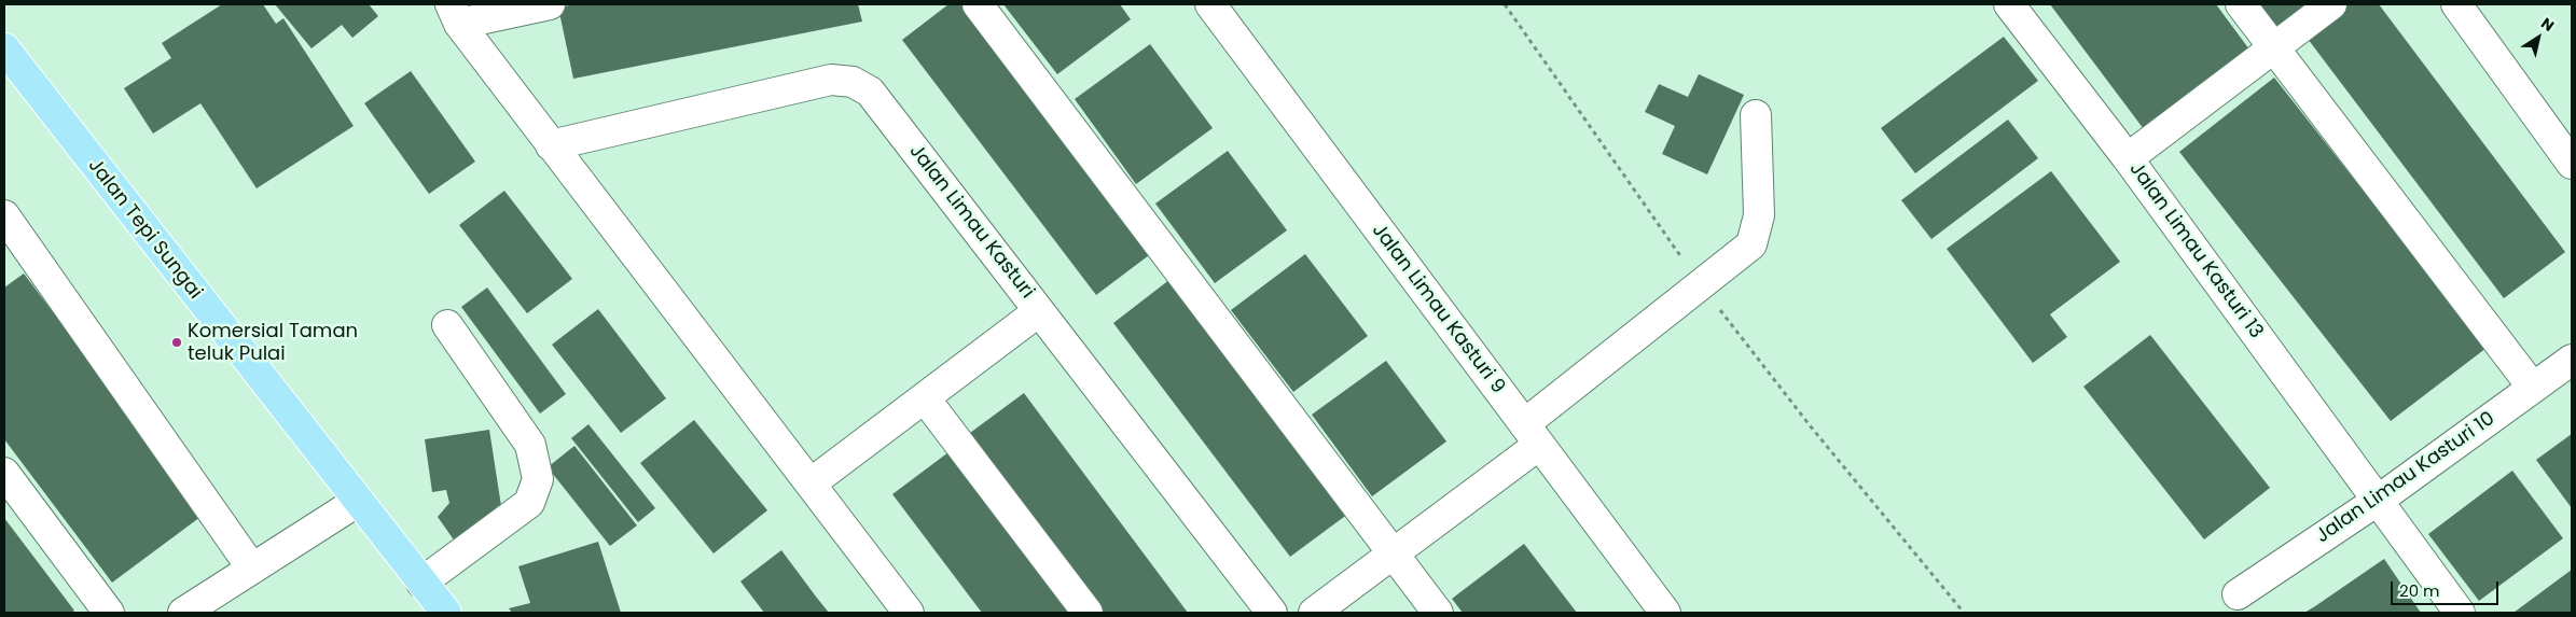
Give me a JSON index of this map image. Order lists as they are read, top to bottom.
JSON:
{
  "streets": {
    "main road": ["Jalan Tepi Sungai"],
    "street": [
      "Jalan Limau Kasturi",
      "Jalan Limau Kasturi 13",
      "Jalan Limau Kasturi 9",
      "Jalan Limau Kasturi 10"
    ]
  },
  "crossings": [
    ["Jalan Limau Kasturi 13", "Jalan Limau Kasturi 10"]
  ],
  "places": ["Komersial Taman teluk Pulai"],
  "scale_bar": "20 m",
  "north": "top right"
}
